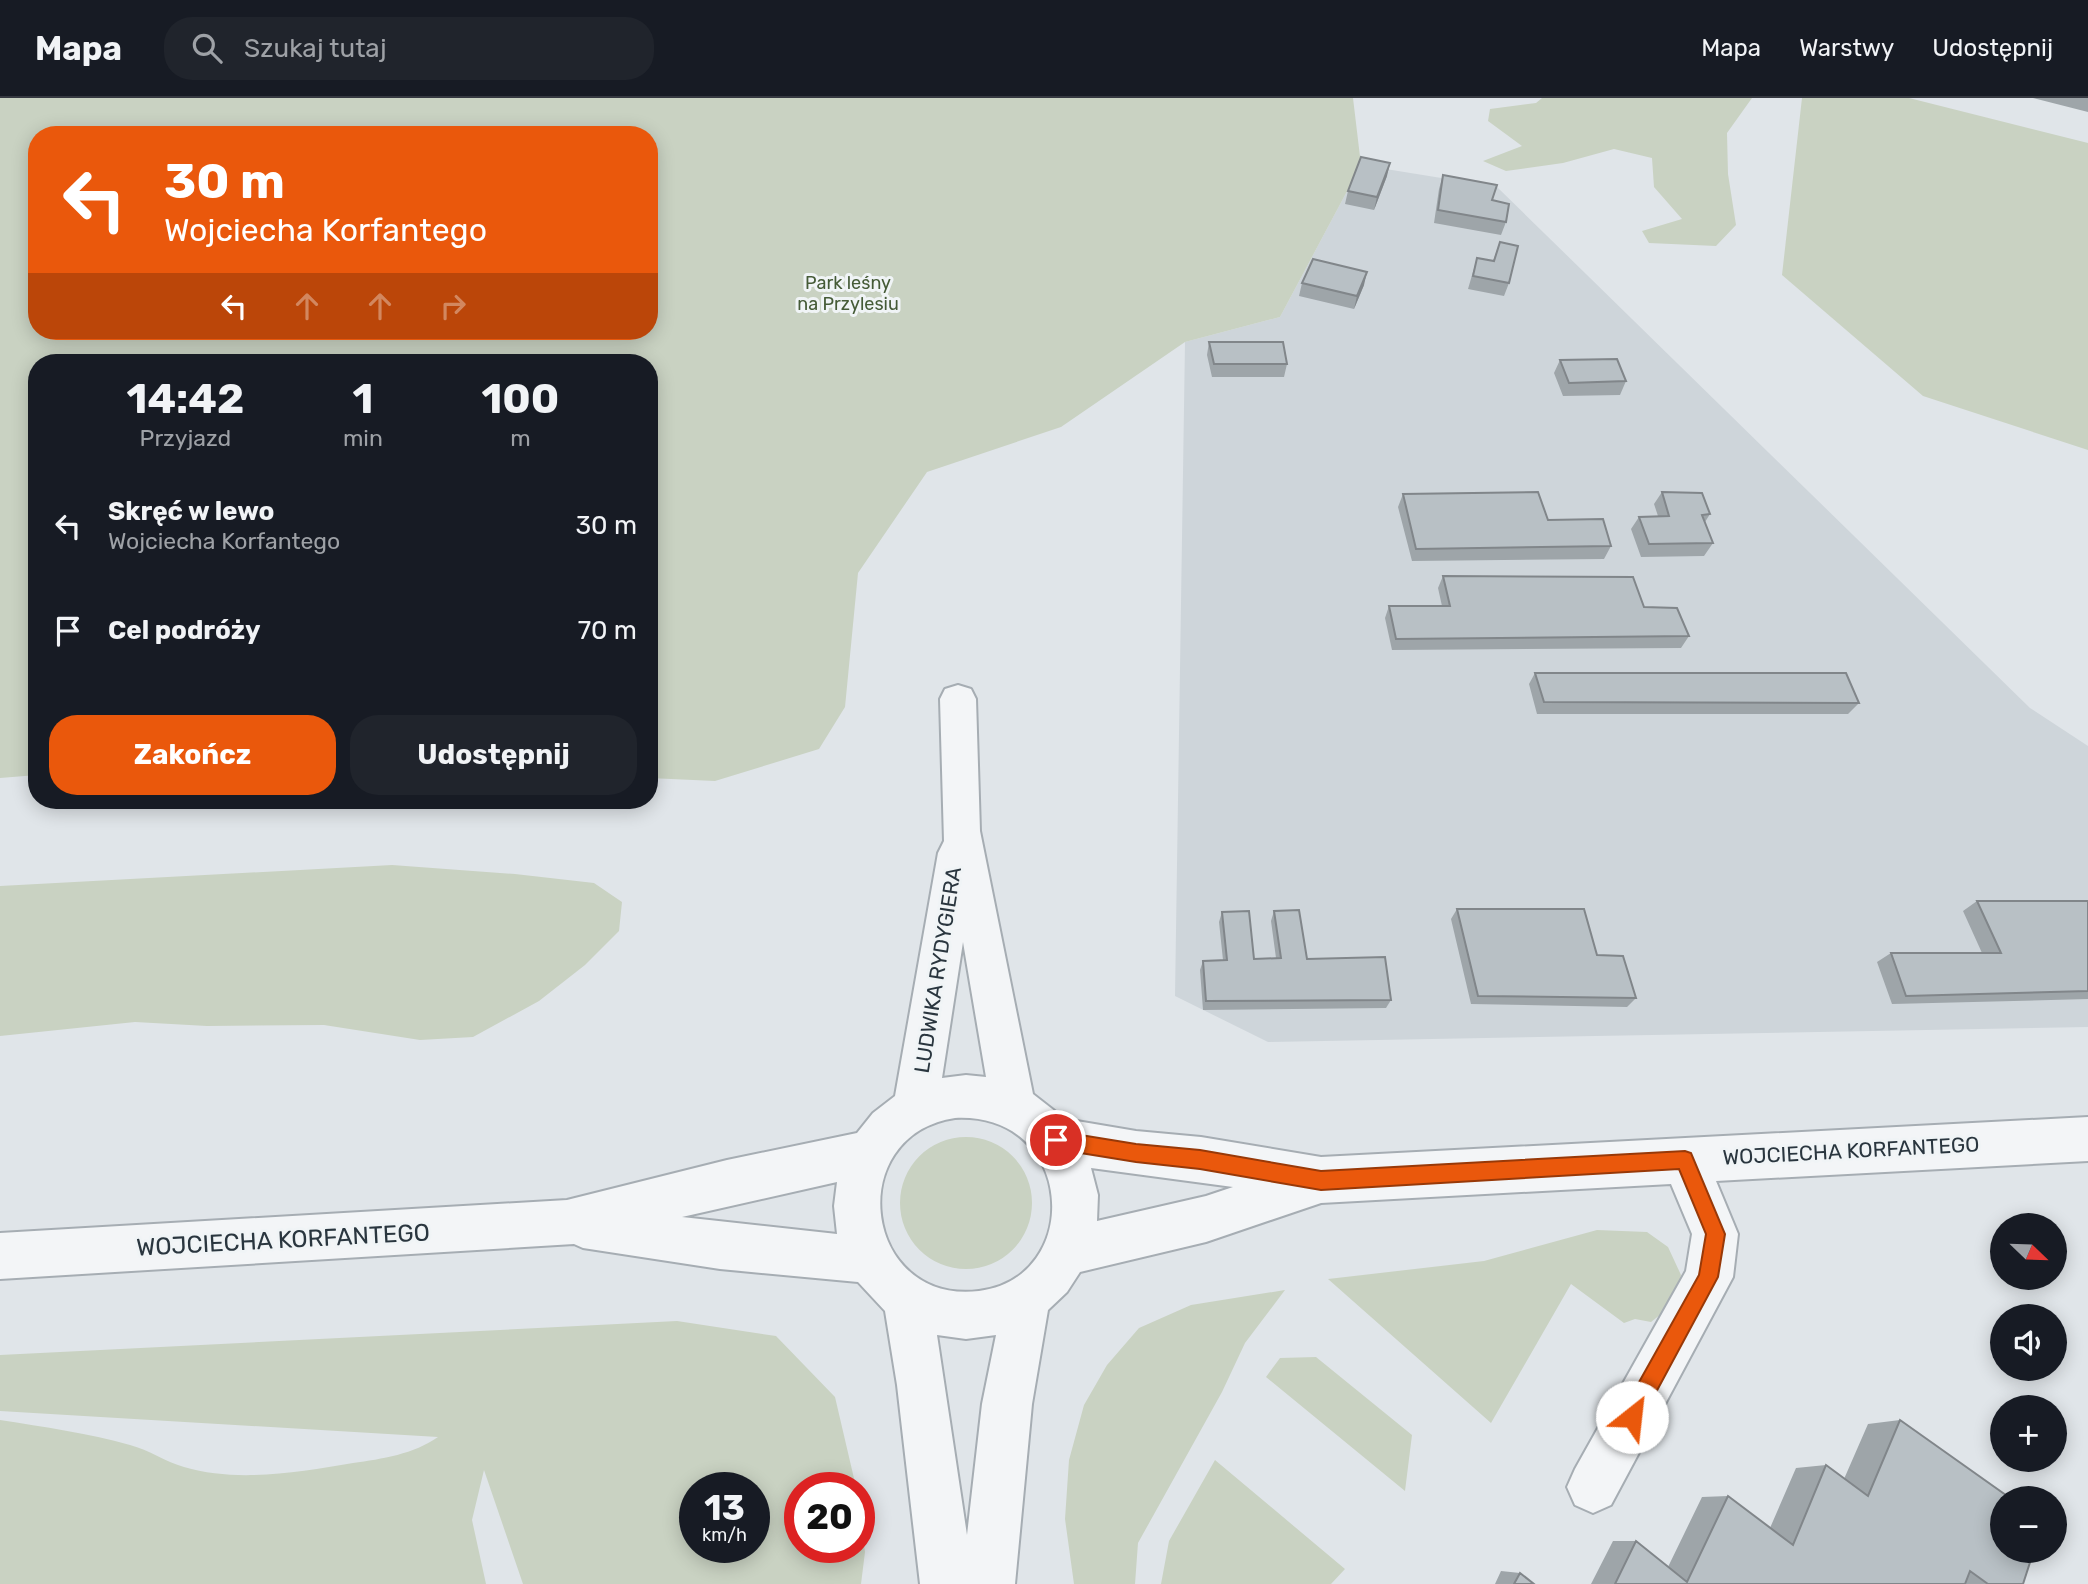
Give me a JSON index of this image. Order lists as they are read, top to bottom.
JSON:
{
  "streets": {
    "street": ["LUDWIKA RYDYGIERA", "WOJCIECHA KORFANTEGO"]
  },
  "crossings": [
    ["LUDWIKA RYDYGIERA", "WOJCIECHA KORFANTEGO"]
  ],
  "parks": ["Park leśny na Przylesiu"],
  "north": "bottom right",
  "page": {
    "header": "Mapa",
    "search": "Szukaj tutaj",
    "nav": ["Mapa", "Warstwy", "Udostępnij"],
    "turn": ["30 m", "Wojciecha Korfantego"],
    "eta": [
      "14:42",
      "Przyjazd",
      "1",
      "min",
      "100",
      "m"
    ],
    "list": [
      {
        "name": "Skręć w lewo",
        "note": "Wojciecha Korfantego",
        "value": "30 m"
      },
      {
        "name": "Cel podróży",
        "value": "70 m"
      }
    ],
    "buttons": ["Zakończ", "Udostępnij"],
    "map_buttons": ["+", "−"],
    "speed": "13 km/h",
    "limit": "20"
  }
}
